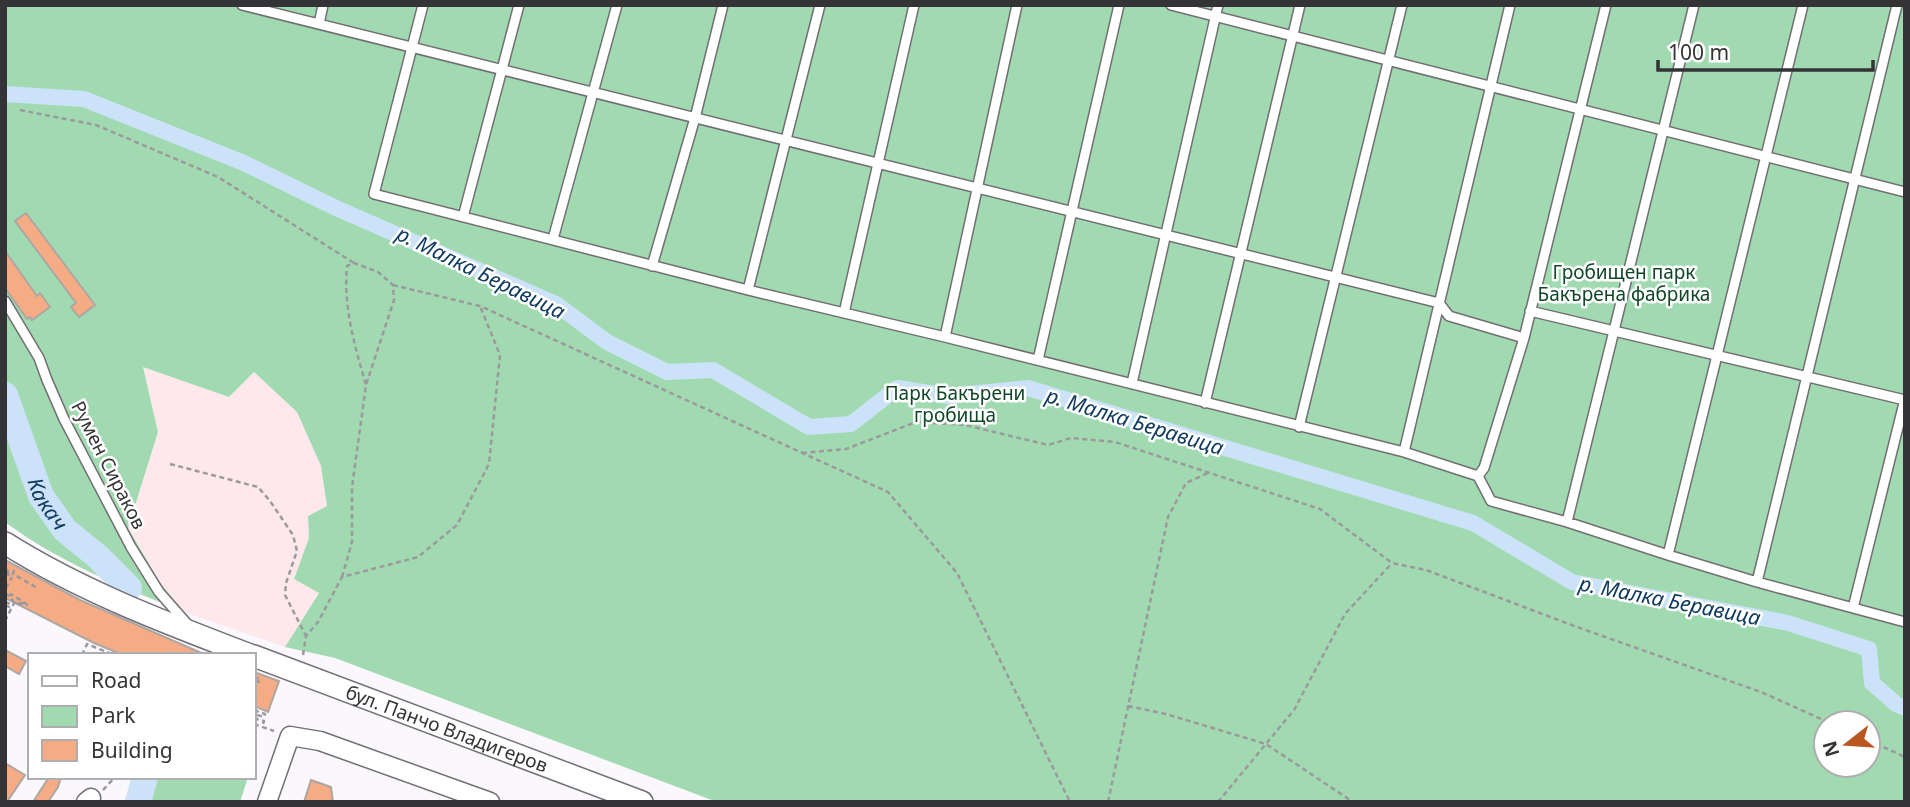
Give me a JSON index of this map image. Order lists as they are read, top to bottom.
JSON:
{
  "streets": {
    "street": ["бул. Панчо Владигеров"],
    "lane": ["Румен Сираков"]
  },
  "crossings": [
    ["Румен Сираков", "бул. Панчо Владигеров"]
  ],
  "water": ["р. Малка Беравица", "Какач"],
  "parks": ["Гробищен парк Бакърена фабрика", "Парк Бакърени гробища"],
  "legend": ["Road", "Park", "Building"],
  "scale_bar": "100 m",
  "north": "left"
}
